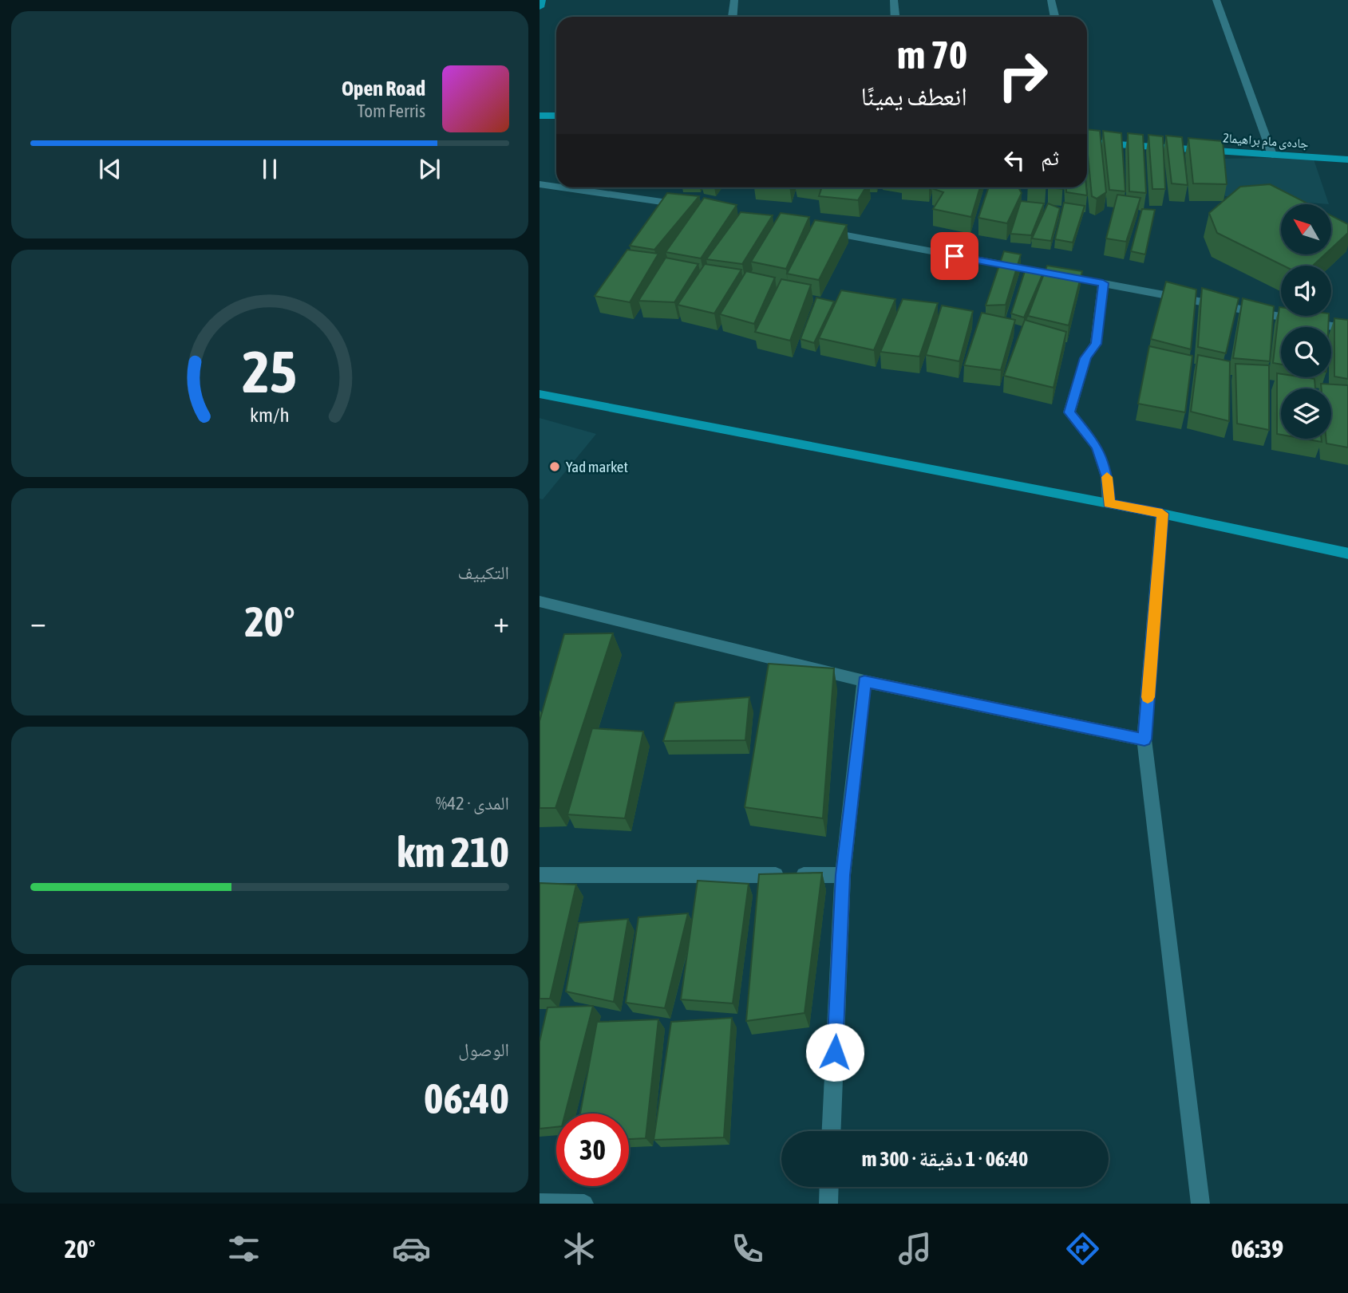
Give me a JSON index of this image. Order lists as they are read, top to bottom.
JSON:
{
  "streets": {
    "street": ["جادەی مام براهیما2"]
  },
  "places": ["Yad market"],
  "north": "top left",
  "page": {
    "turn": ["70 m", "انعطف يمينًا"],
    "song": ["Open Road", "Tom Ferris"],
    "then": "ثم",
    "tile": [
      "التكييف",
      ["المدى · 42%", "210 km"],
      ["الوصول", "06:40"]
    ],
    "heat": ["−", "20°", "+"],
    "limit": "30",
    "trip": "06:40 · 1 دقيقة · 300 m",
    "tabs": ["06:39", "20°"],
    "gauge": ["25", "km/h"]
  }
}
